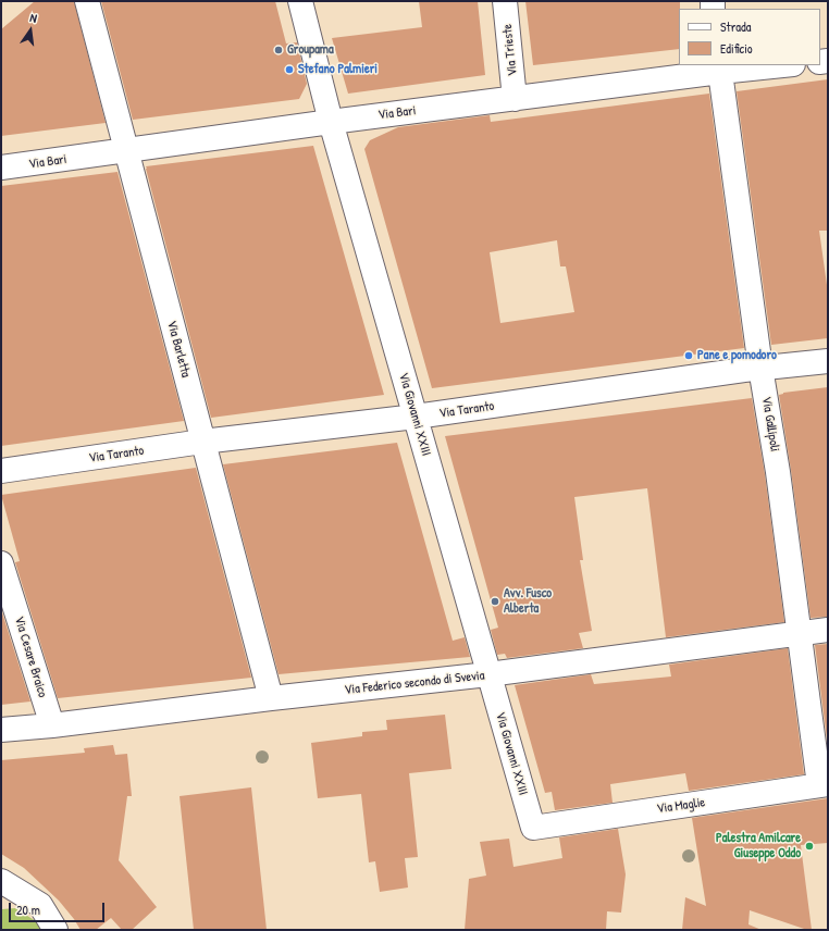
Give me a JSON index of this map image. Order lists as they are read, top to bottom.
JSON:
{
  "streets": {
    "street": [
      "Via Trieste",
      "Via Bari",
      "Via Barletta",
      "Via Taranto",
      "Via Giovanni XXIII",
      "Via Gallipoli",
      "Via Cesare Braico",
      "Via Federico secondo di Svevia",
      "Via Maglie"
    ]
  },
  "crossings": [
    ["Via Trieste", "Via Bari"],
    ["Via Bari", "Via Barletta"],
    ["Via Bari", "Via Giovanni XXIII"],
    ["Via Bari", "Via Gallipoli"],
    ["Via Barletta", "Via Taranto"],
    ["Via Barletta", "Via Federico secondo di Svevia"],
    ["Via Taranto", "Via Giovanni XXIII"],
    ["Via Taranto", "Via Gallipoli"],
    ["Via Giovanni XXIII", "Via Federico secondo di Svevia"],
    ["Via Giovanni XXIII", "Via Maglie"],
    ["Via Gallipoli", "Via Federico secondo di Svevia"],
    ["Via Gallipoli", "Via Maglie"],
    ["Via Cesare Braico", "Via Federico secondo di Svevia"]
  ],
  "places": [
    "Groupama",
    "Stefano Palmieri",
    "Pane e pomodoro",
    "Avv. Fusco Alberta",
    "Palestra Amilcare Giuseppe Oddo"
  ],
  "legend": ["Strada", "Edificio"],
  "scale_bar": "20 m",
  "north": "top"
}
